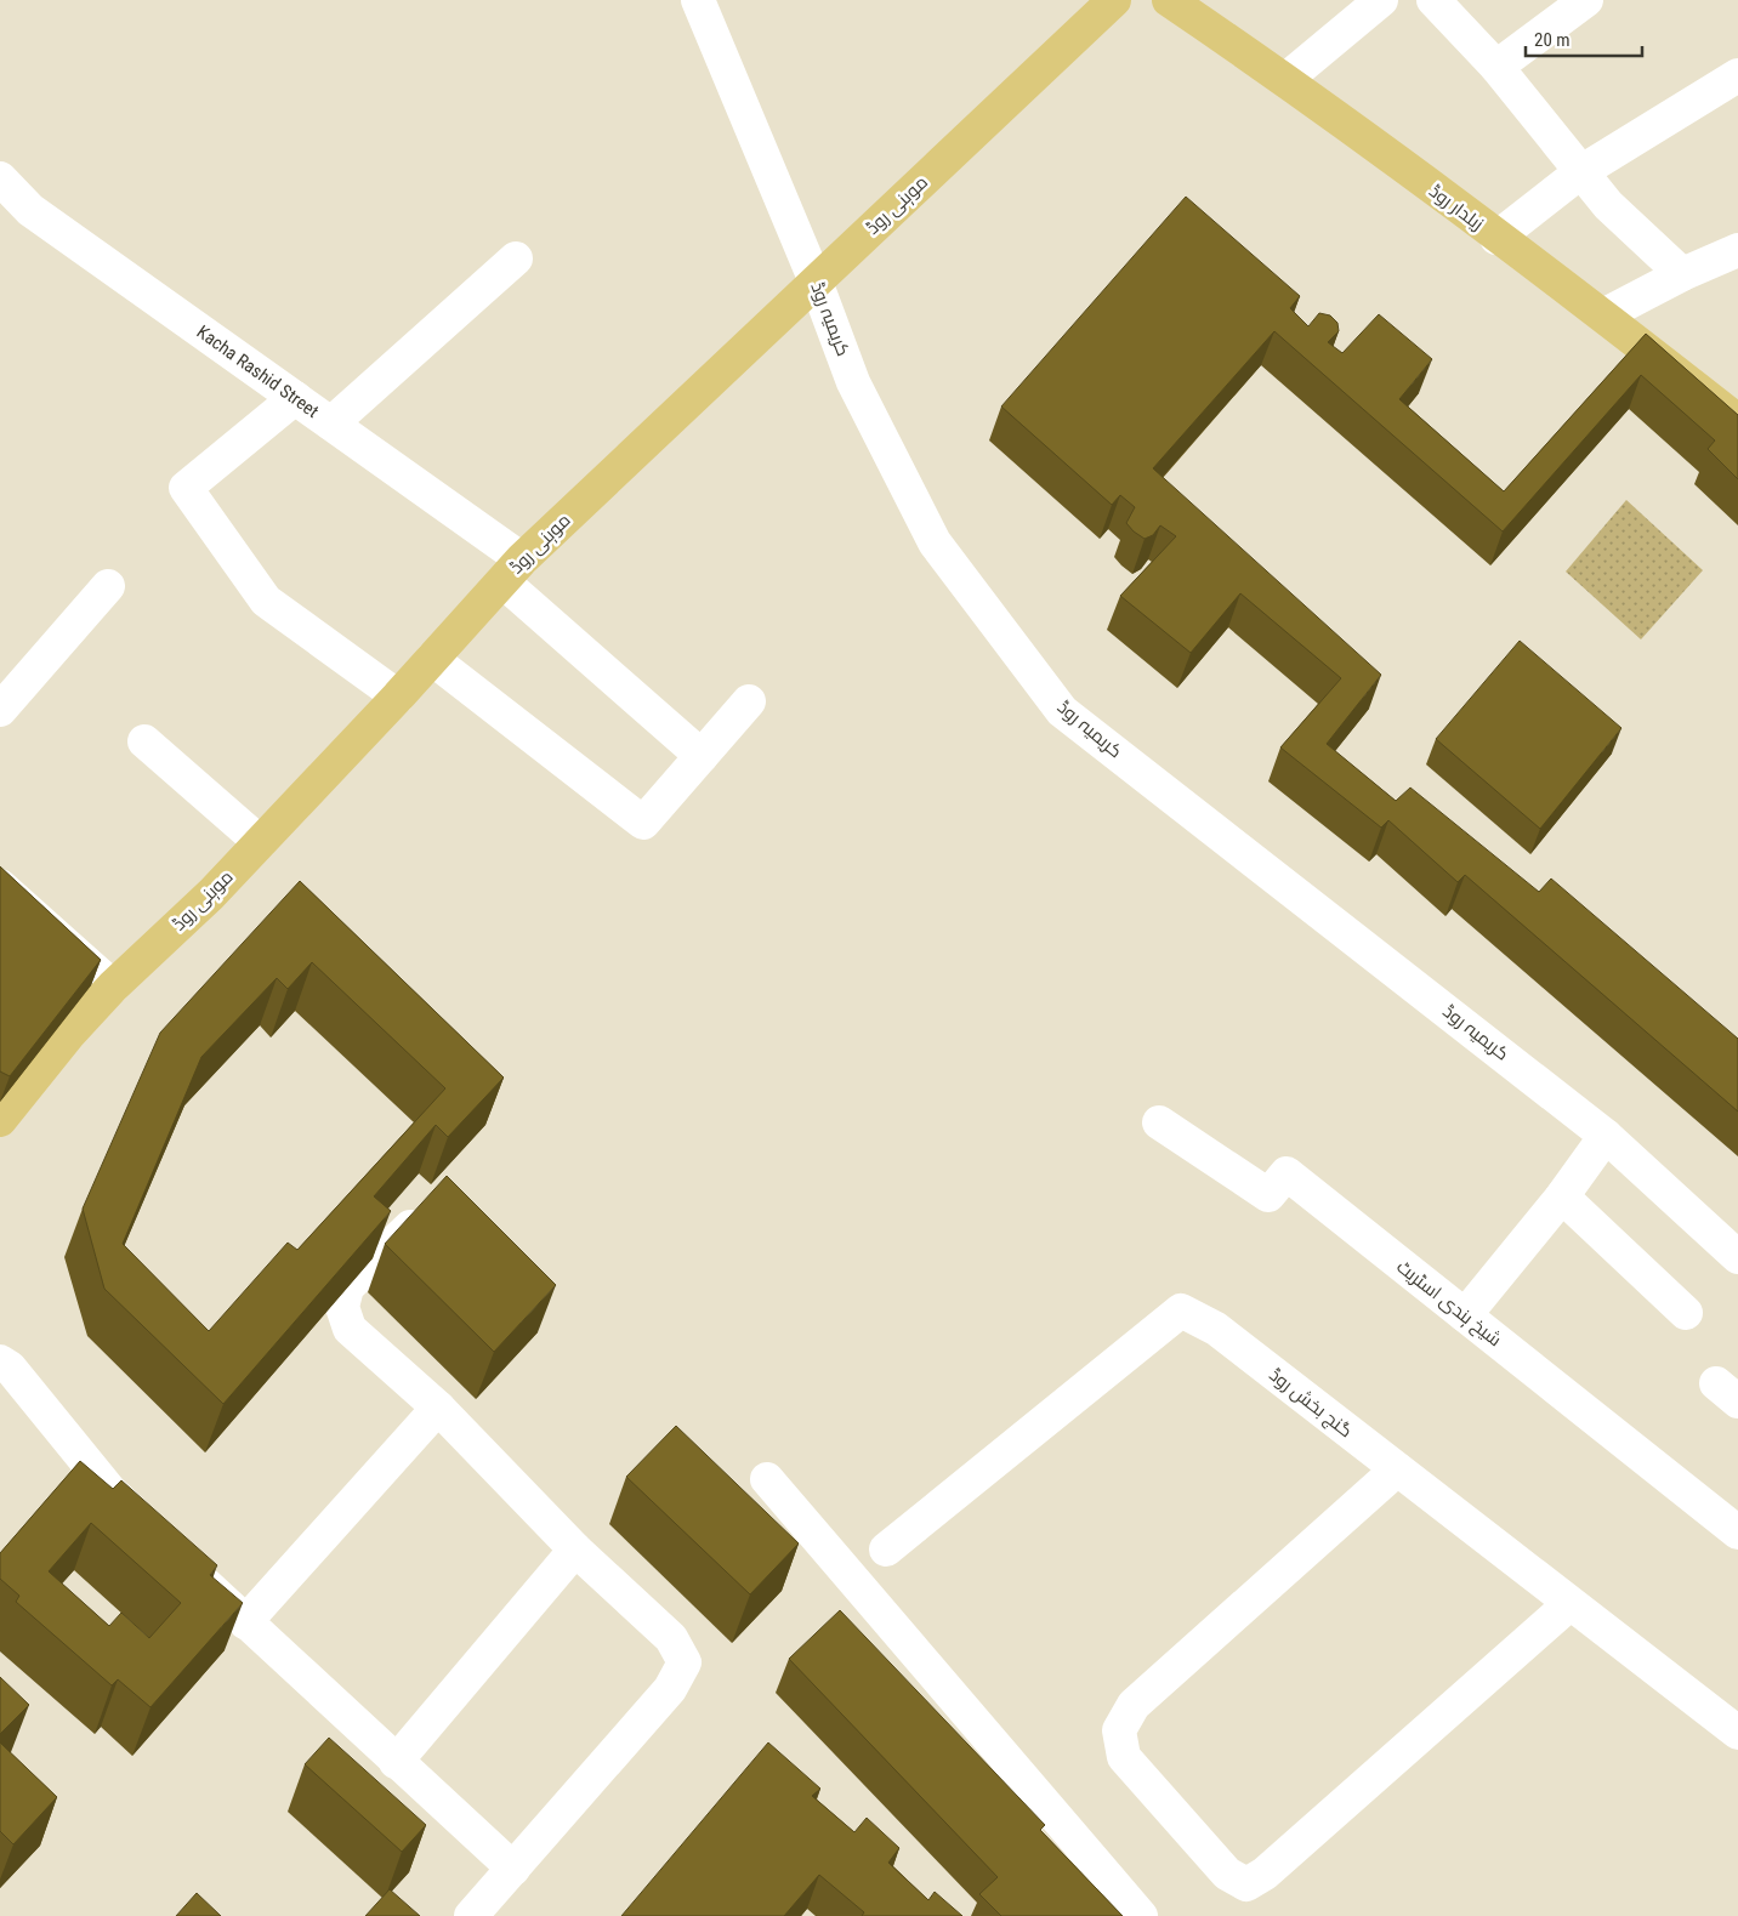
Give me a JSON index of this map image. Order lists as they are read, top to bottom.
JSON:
{
  "streets": {
    "main road": ["موہنی روڈ", "زیلدار روڈ"],
    "street": [
      "کریمیہ روڈ",
      "Kacha Rashid Street",
      "شیخ ہندی اسٹریٹ",
      "گنج بخش روڈ"
    ]
  },
  "crossings": [
    ["موہنی روڈ", "کریمیہ روڈ"],
    ["موہنی روڈ", "Kacha Rashid Street"]
  ],
  "scale_bar": "20 m"
}
